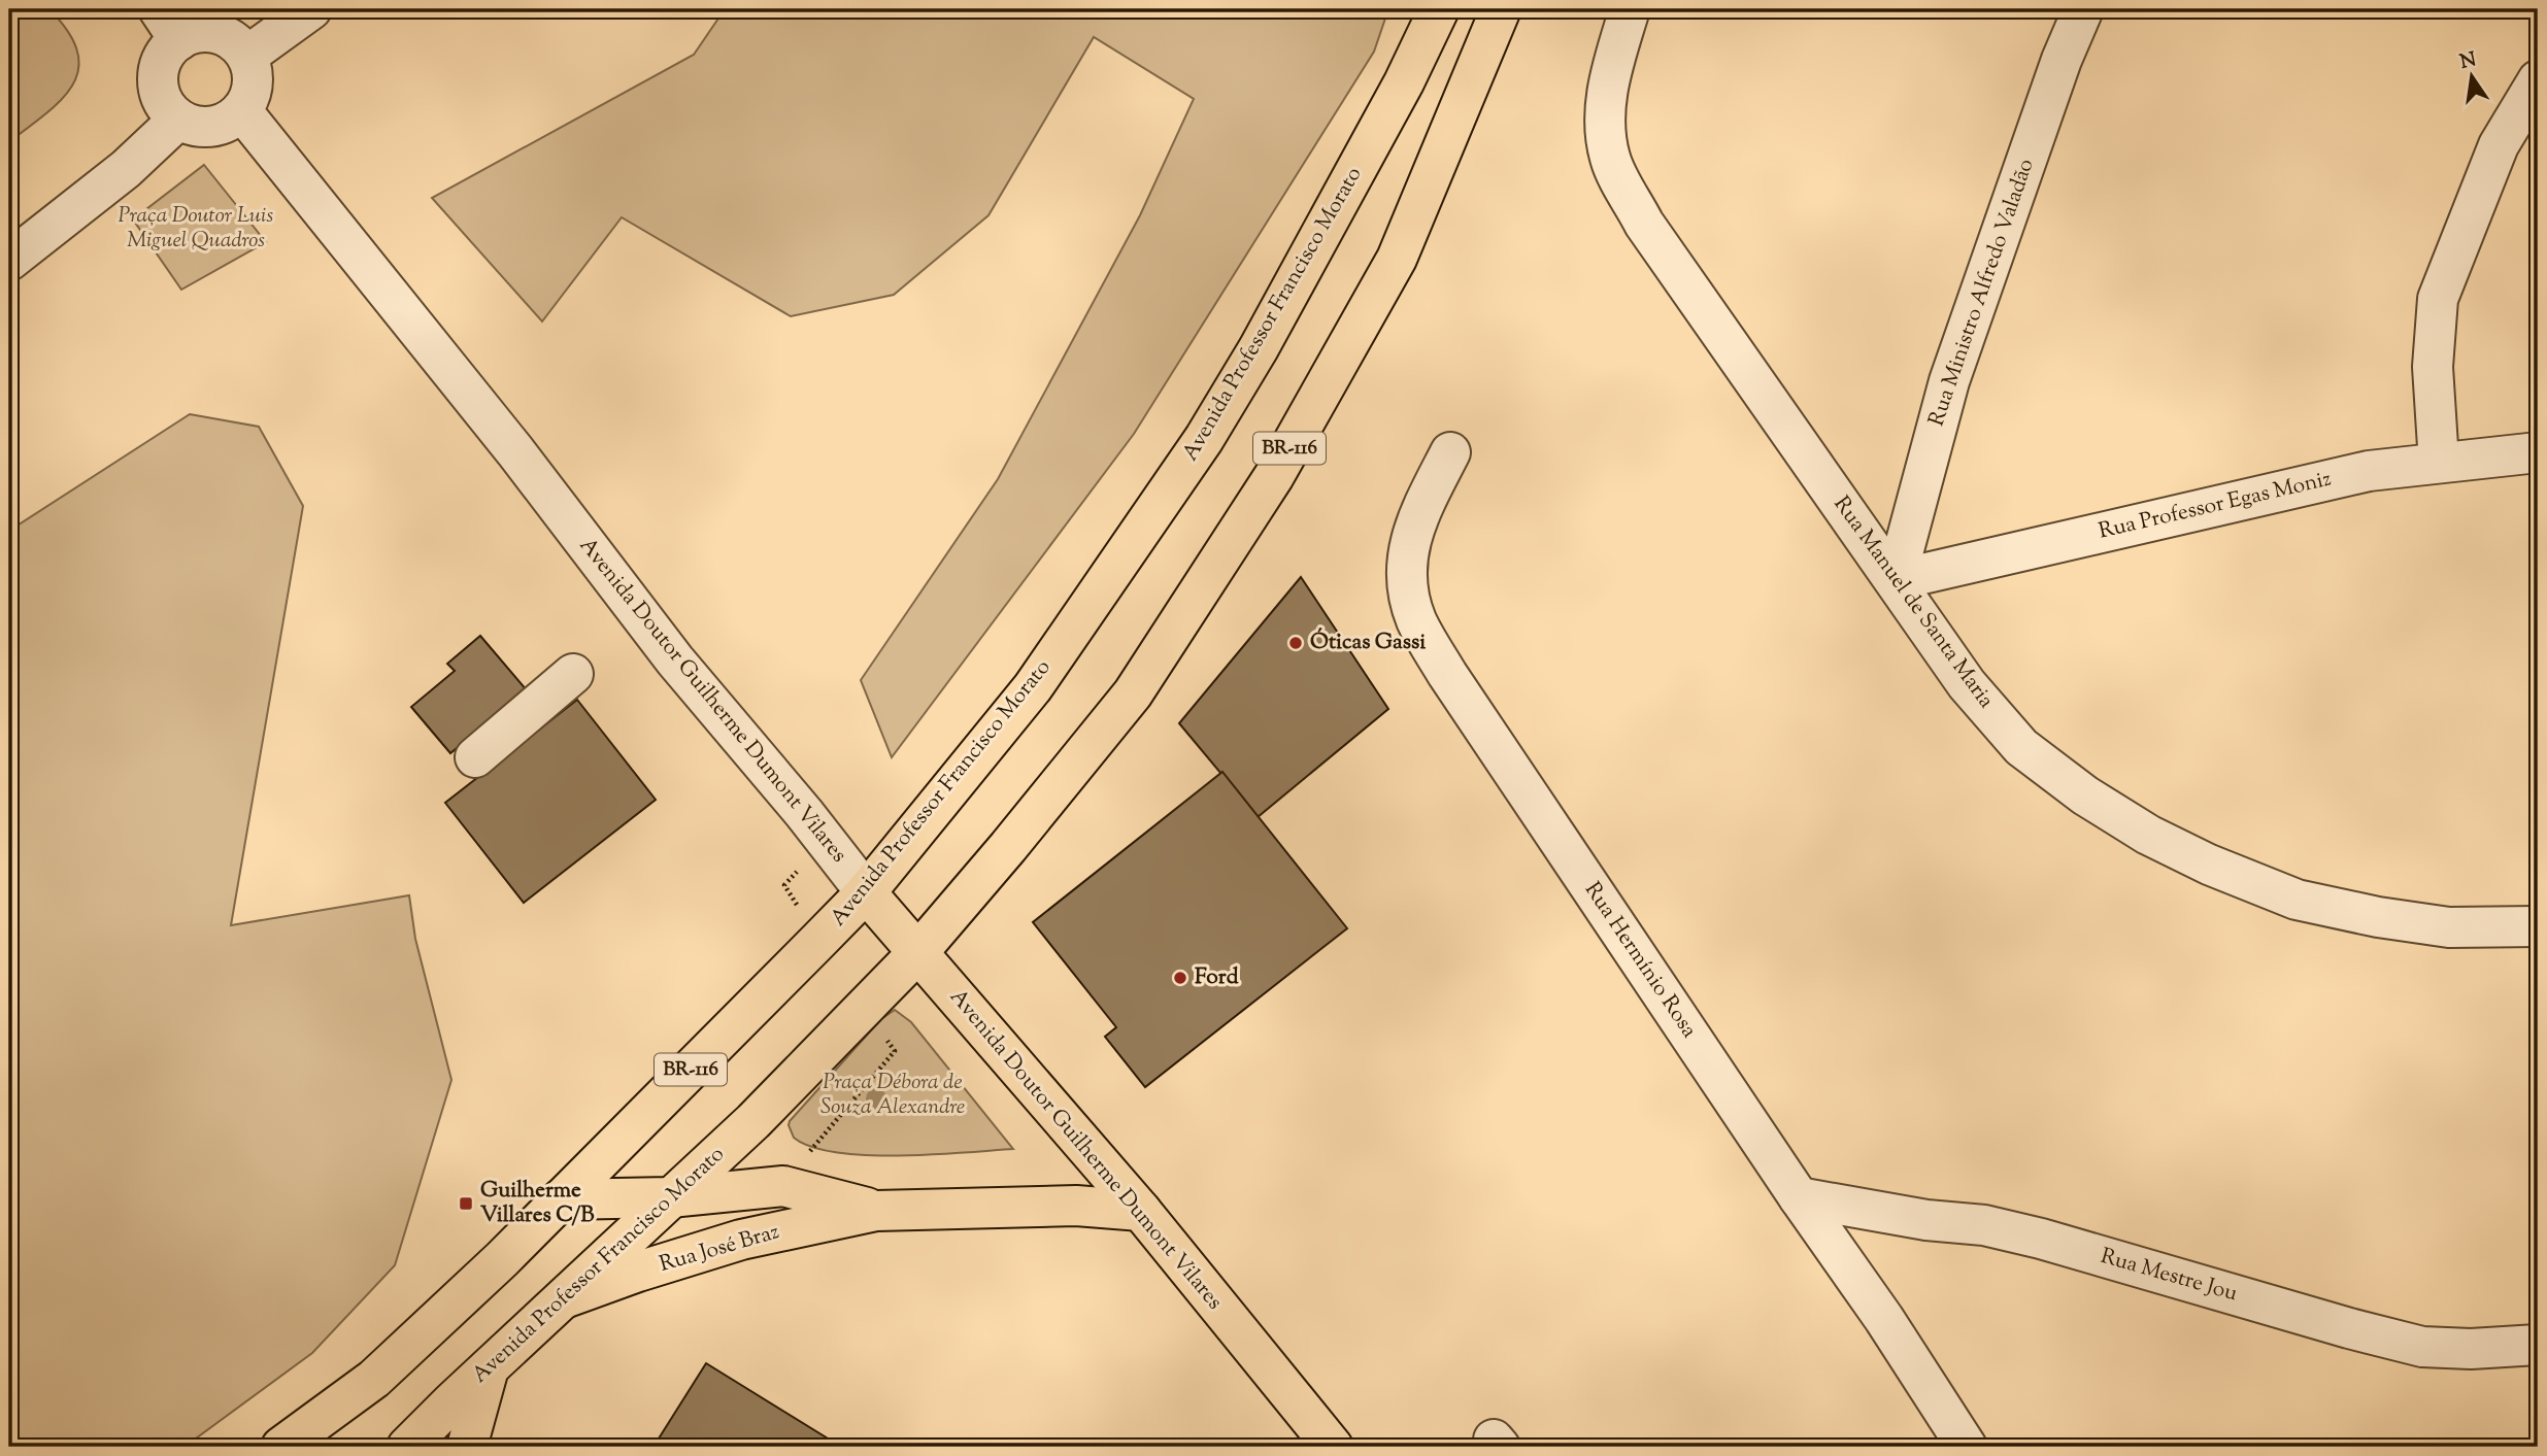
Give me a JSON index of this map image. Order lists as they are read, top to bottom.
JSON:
{
  "streets": {
    "main road": [
      "Avenida Professor Francisco Morato",
      "BR-116",
      "Avenida Doutor Guilherme Dumont Vilares",
      "Rua José Braz"
    ],
    "street": [
      "Rua Ministro Alfredo Valadão",
      "Rua Professor Egas Moniz",
      "Rua Manuel de Santa Maria",
      "Rua Hermínio Rosa",
      "Rua Mestre Jou"
    ]
  },
  "crossings": [
    ["Rua Ministro Alfredo Valadão", "Rua Professor Egas Moniz"],
    ["Rua Ministro Alfredo Valadão", "Rua Manuel de Santa Maria"],
    ["Avenida Professor Francisco Morato", "Avenida Doutor Guilherme Dumont Vilares"],
    ["Avenida Professor Francisco Morato", "Rua José Braz"],
    ["Rua Professor Egas Moniz", "Rua Manuel de Santa Maria"],
    ["Avenida Doutor Guilherme Dumont Vilares", "Rua José Braz"],
    ["Rua Hermínio Rosa", "Rua Mestre Jou"]
  ],
  "parks": ["Praça Doutor Luis Miguel Quadros", "Praça Débora de Souza Alexandre"],
  "places": {
    "other": ["Óticas Gassi", "Ford"],
    "transit": ["Guilherme Villares C/B"]
  },
  "north": "top"
}
